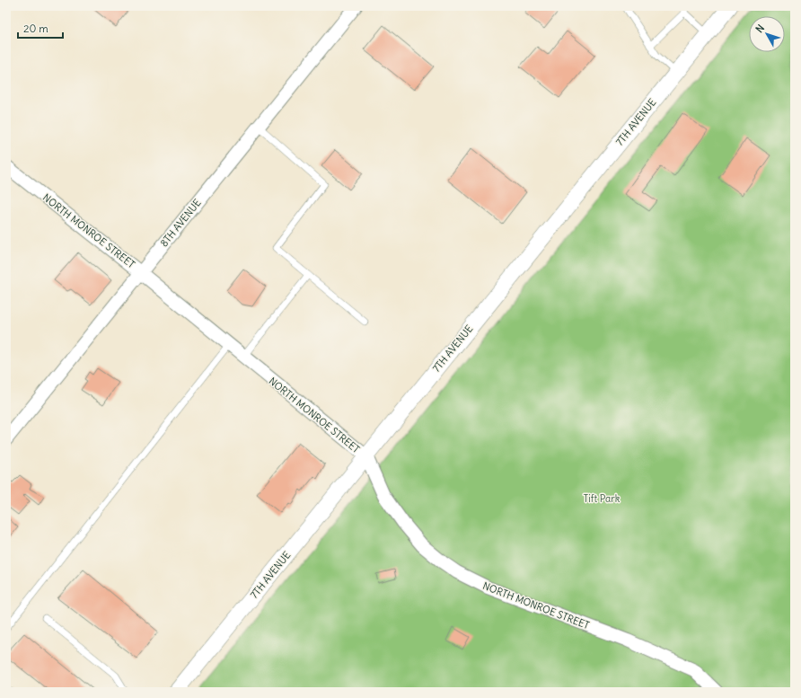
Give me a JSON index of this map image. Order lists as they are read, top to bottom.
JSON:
{
  "streets": {
    "street": ["7TH AVENUE", "8TH AVENUE", "NORTH MONROE STREET"]
  },
  "crossings": [
    ["7TH AVENUE", "NORTH MONROE STREET"],
    ["8TH AVENUE", "NORTH MONROE STREET"]
  ],
  "parks": ["Tift Park"],
  "scale_bar": "20 m",
  "north": "top left"
}
